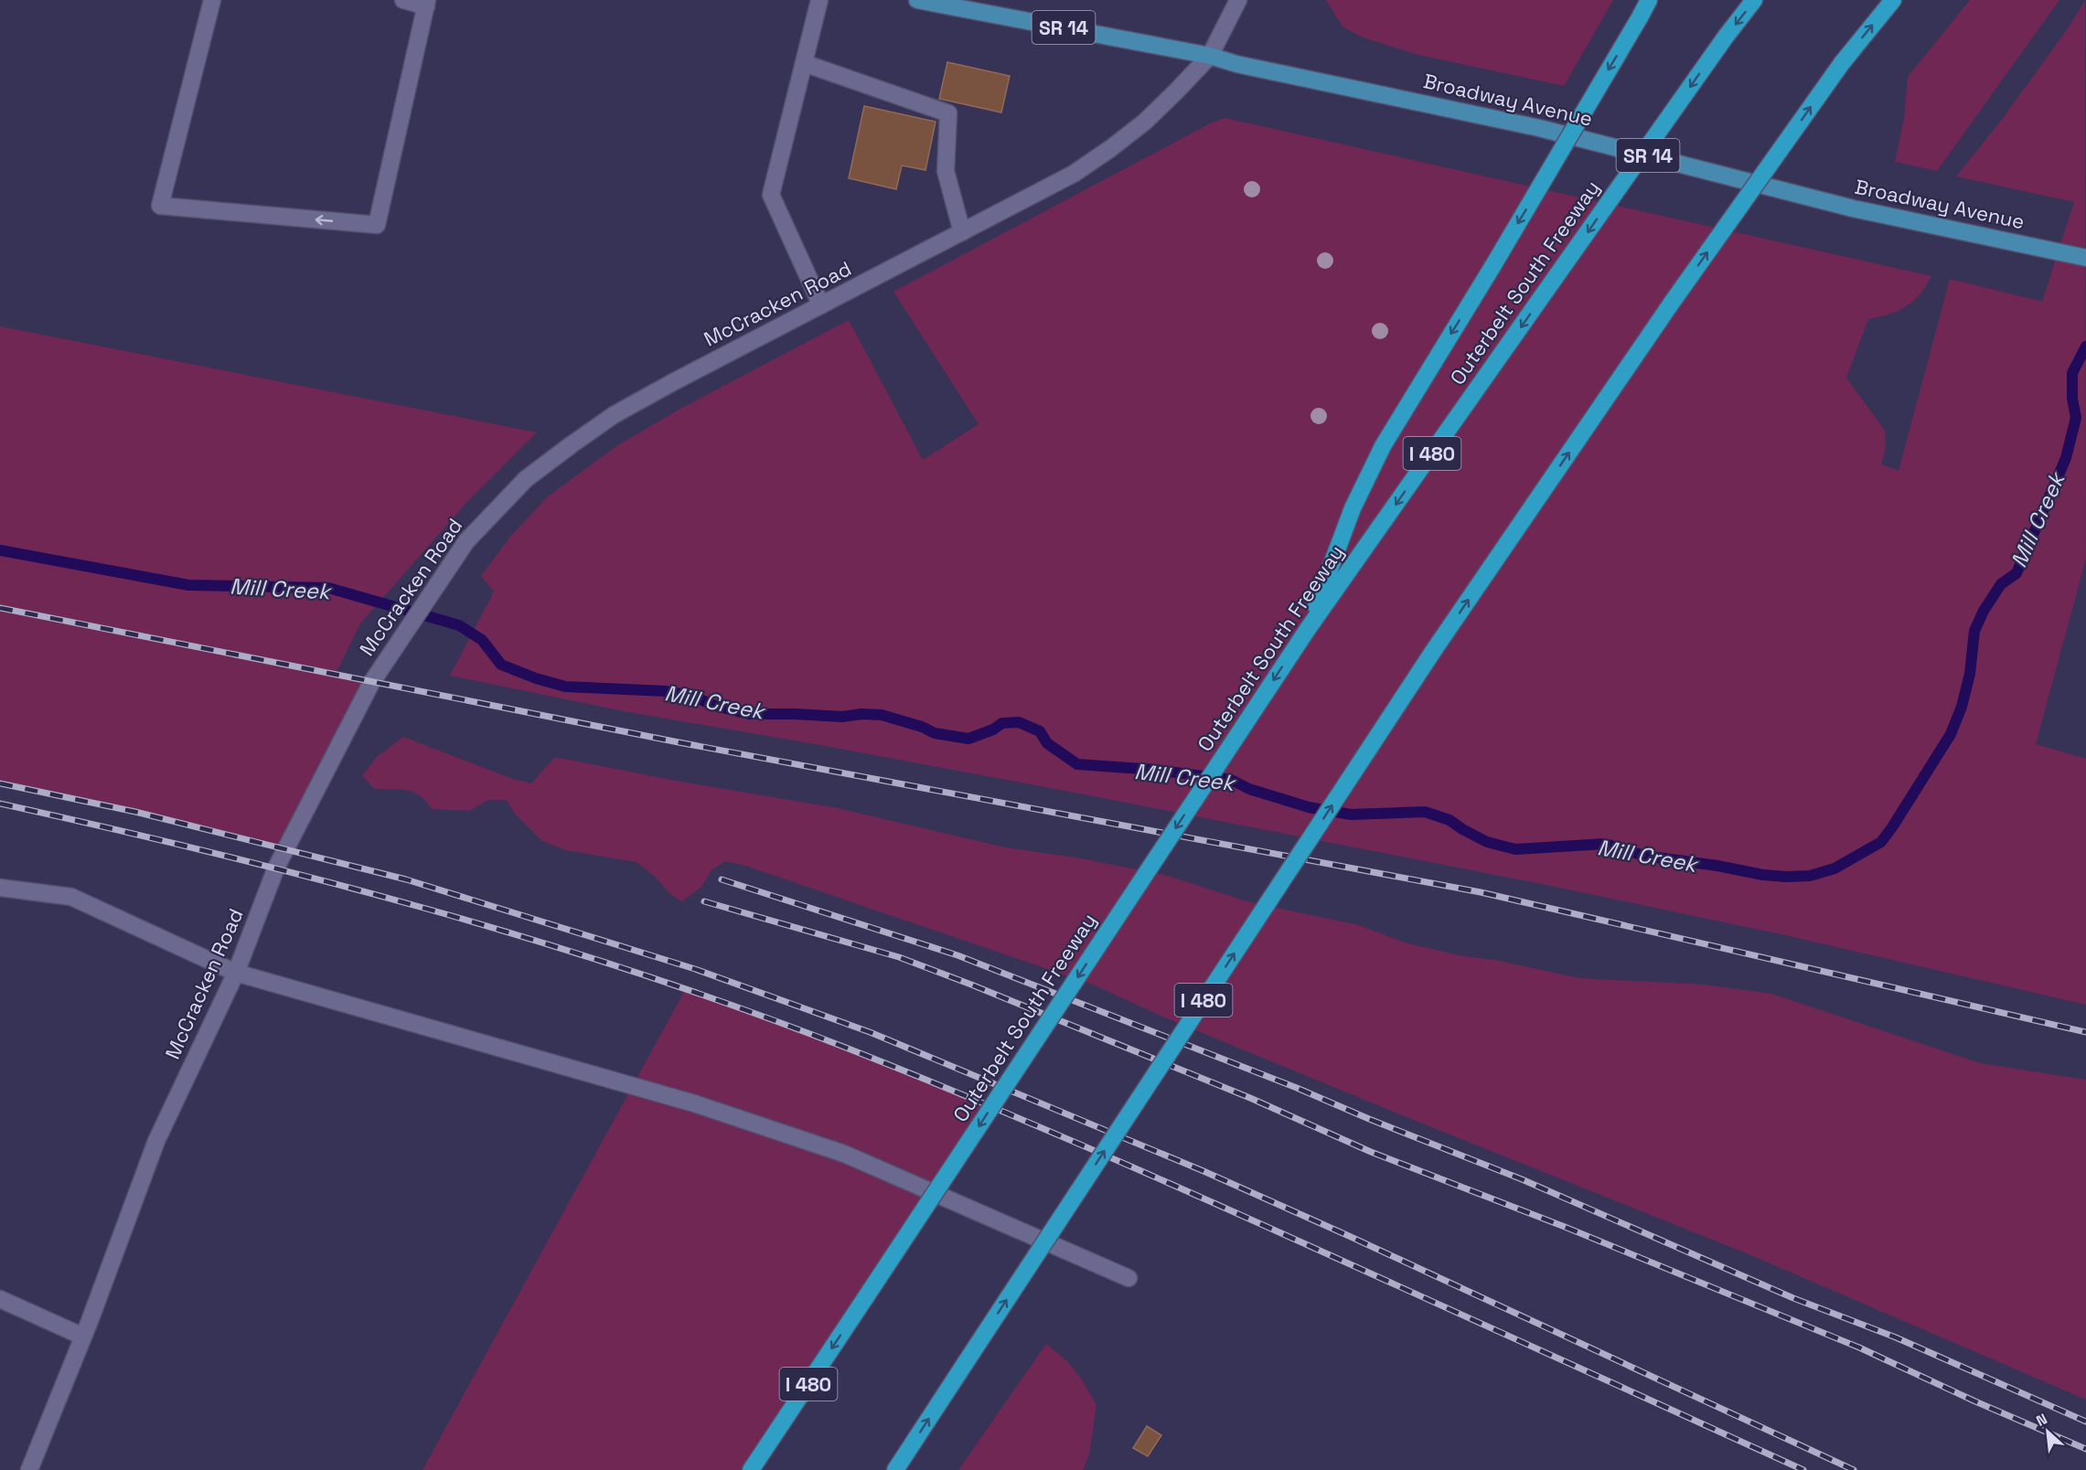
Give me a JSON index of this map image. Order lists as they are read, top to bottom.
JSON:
{
  "streets": {
    "highway": ["Outerbelt South Freeway", "I 480"],
    "main road": ["SR 14", "Broadway Avenue"],
    "street": ["McCracken Road"]
  },
  "crossings": [
    ["Broadway Avenue", "McCracken Road"]
  ],
  "water": ["Mill Creek"],
  "north": "top left"
}
